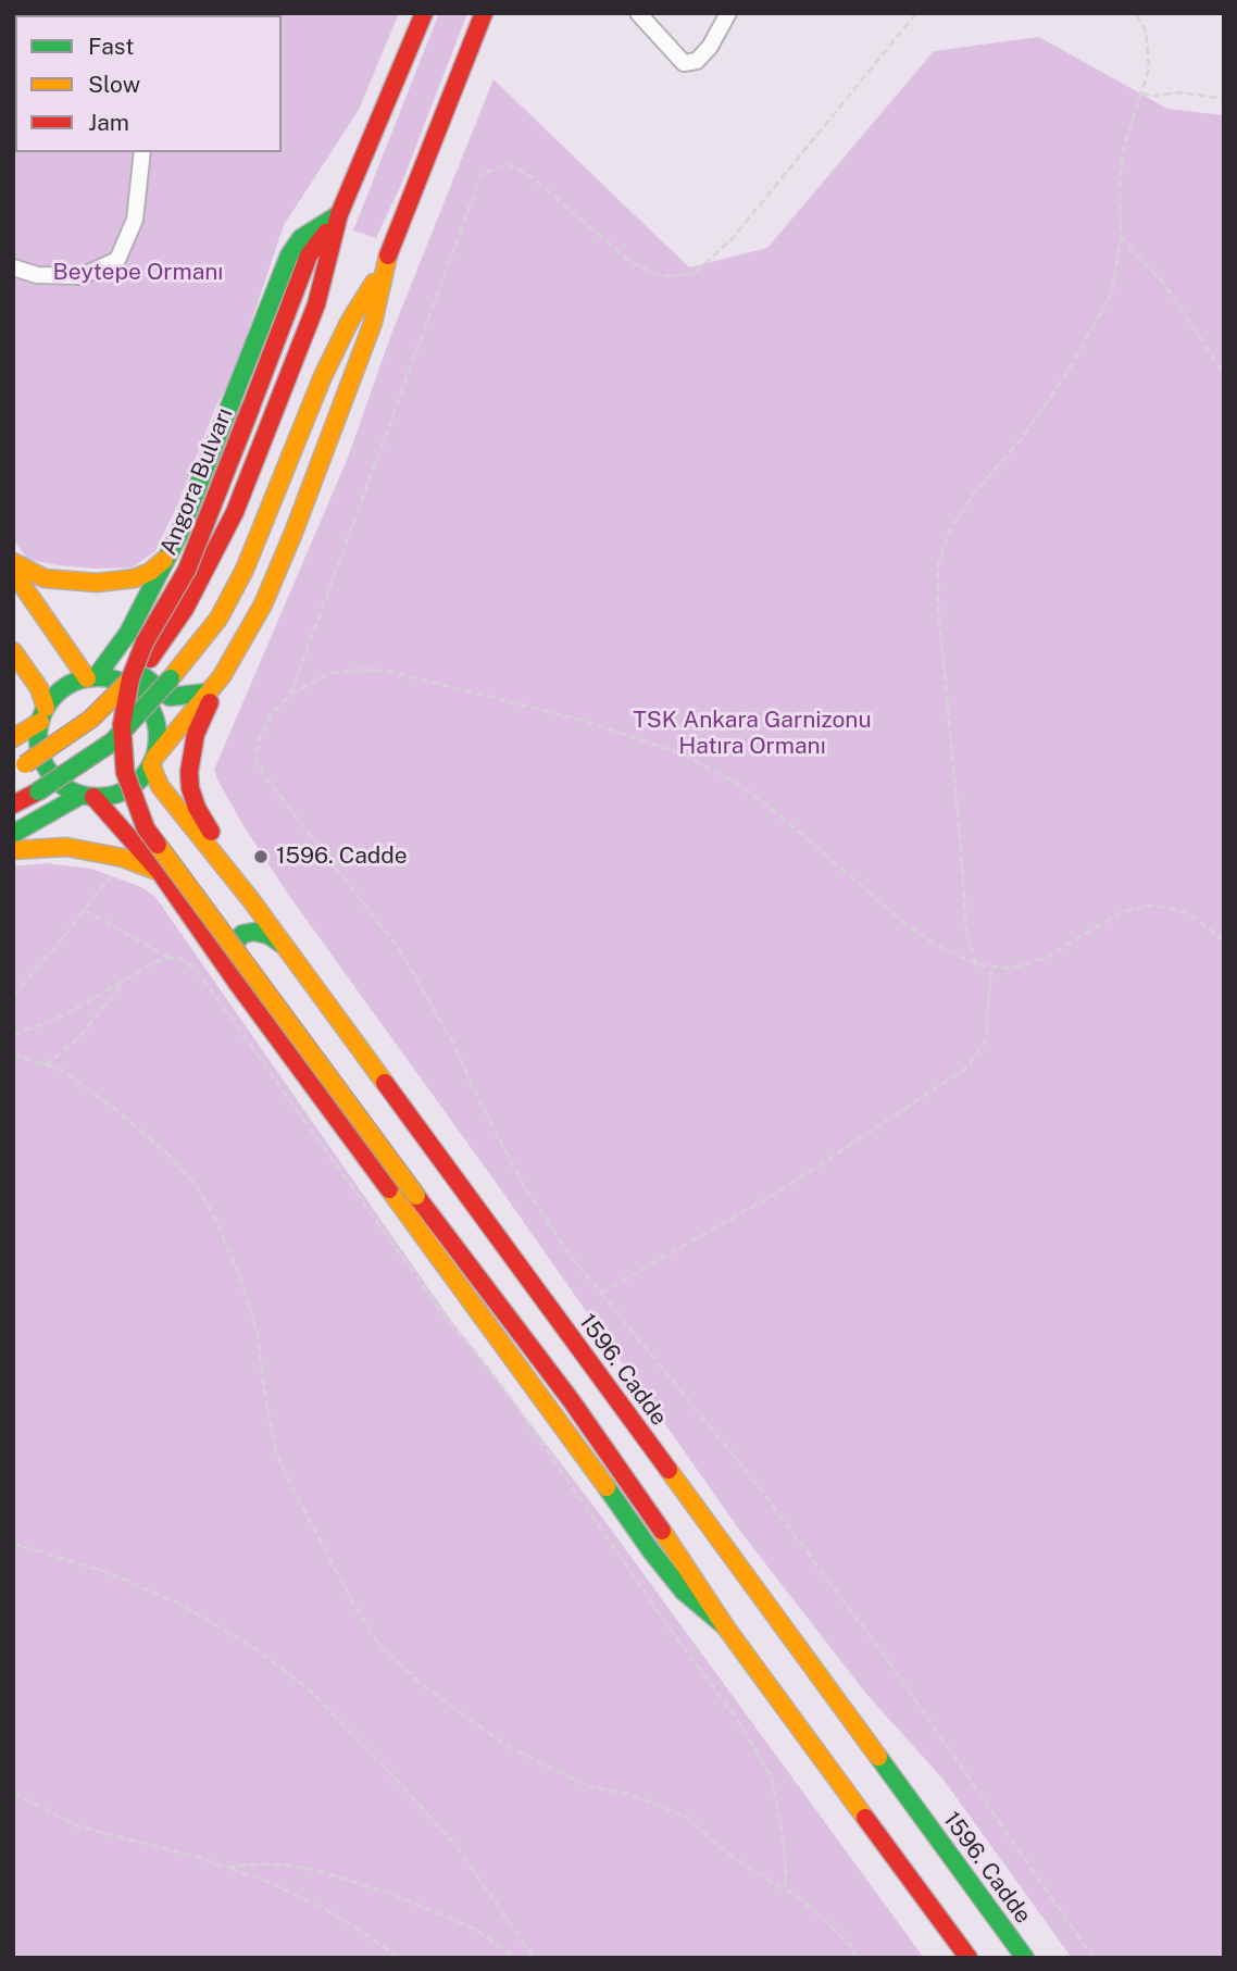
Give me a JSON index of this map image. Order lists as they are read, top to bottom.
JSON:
{
  "streets": {
    "main road": ["Angora Bulvarı", "1596. Cadde"]
  },
  "crossings": [
    ["Angora Bulvarı", "1596. Cadde"]
  ],
  "parks": ["Beytepe Ormanı", "TSK Ankara Garnizonu Hatıra Ormanı"],
  "places": ["1596. Cadde"],
  "legend": ["Fast", "Slow", "Jam"]
}
